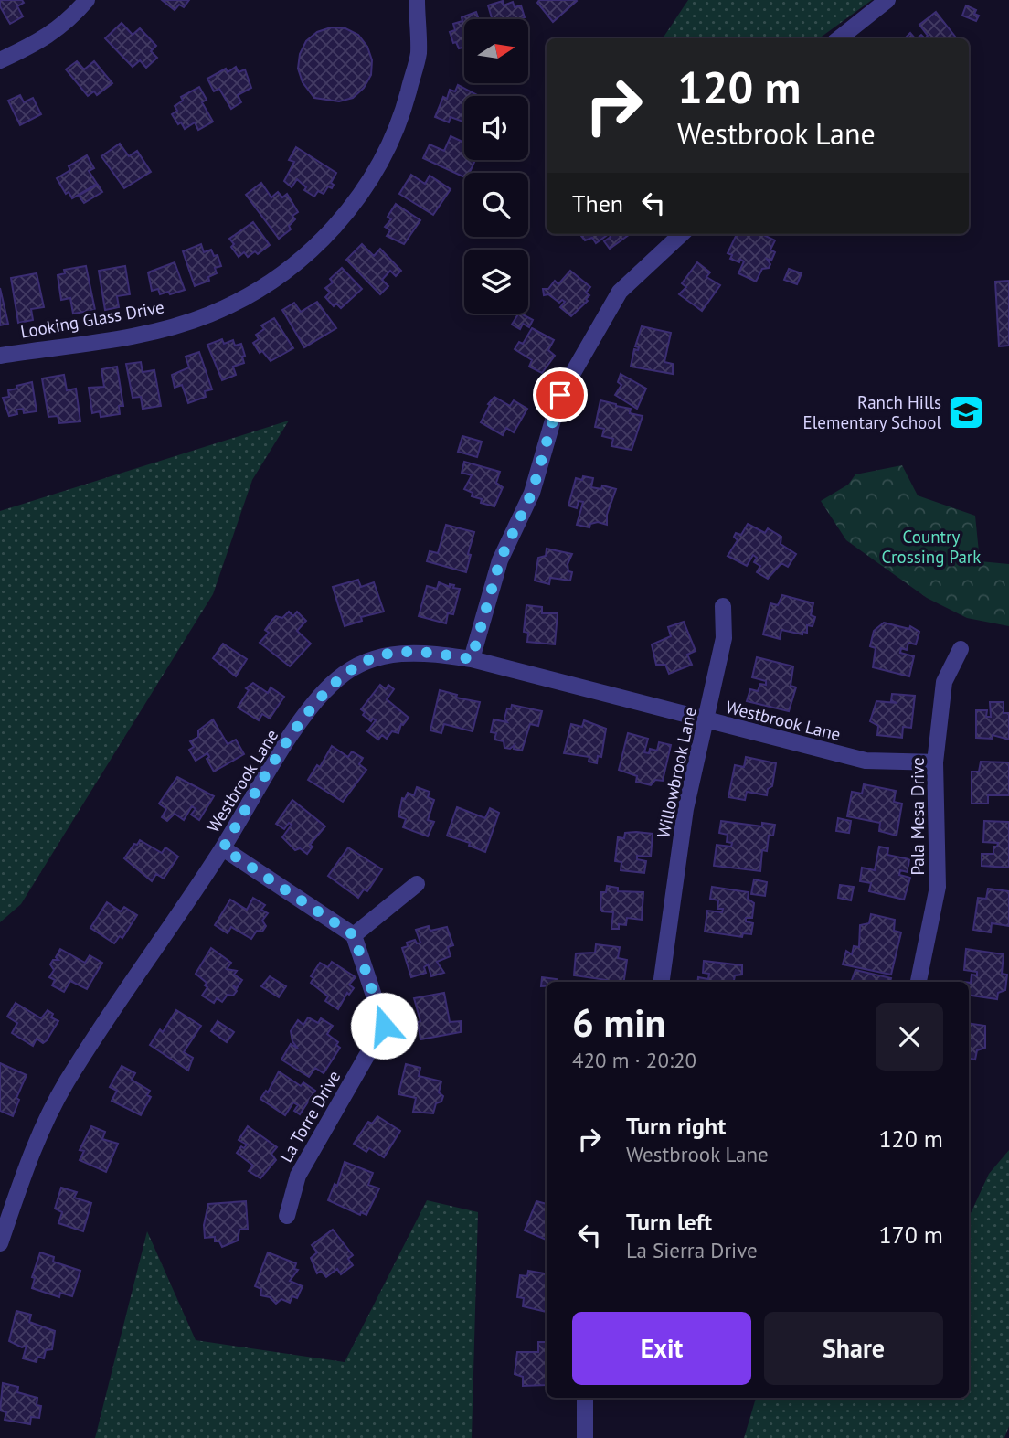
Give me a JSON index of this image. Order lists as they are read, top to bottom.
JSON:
{
  "streets": {
    "street": [
      "Looking Glass Drive",
      "Westbrook Lane",
      "Willowbrook Lane",
      "Pala Mesa Drive",
      "La Torre Drive"
    ]
  },
  "crossings": [
    ["Westbrook Lane", "Willowbrook Lane"],
    ["Westbrook Lane", "Pala Mesa Drive"]
  ],
  "parks": ["Country Crossing Park"],
  "places": {
    "school or university": ["Ranch Hills Elementary School"]
  },
  "north": "right",
  "page": {
    "turn": ["120 m", "Westbrook Lane"],
    "then": "Then",
    "heading": ["6 min", "420 m · 20:20"],
    "list": [
      {
        "name": "Turn right",
        "note": "Westbrook Lane",
        "value": "120 m"
      },
      {
        "name": "Turn left",
        "note": "La Sierra Drive",
        "value": "170 m"
      }
    ],
    "buttons": ["Exit", "Share"]
  }
}
